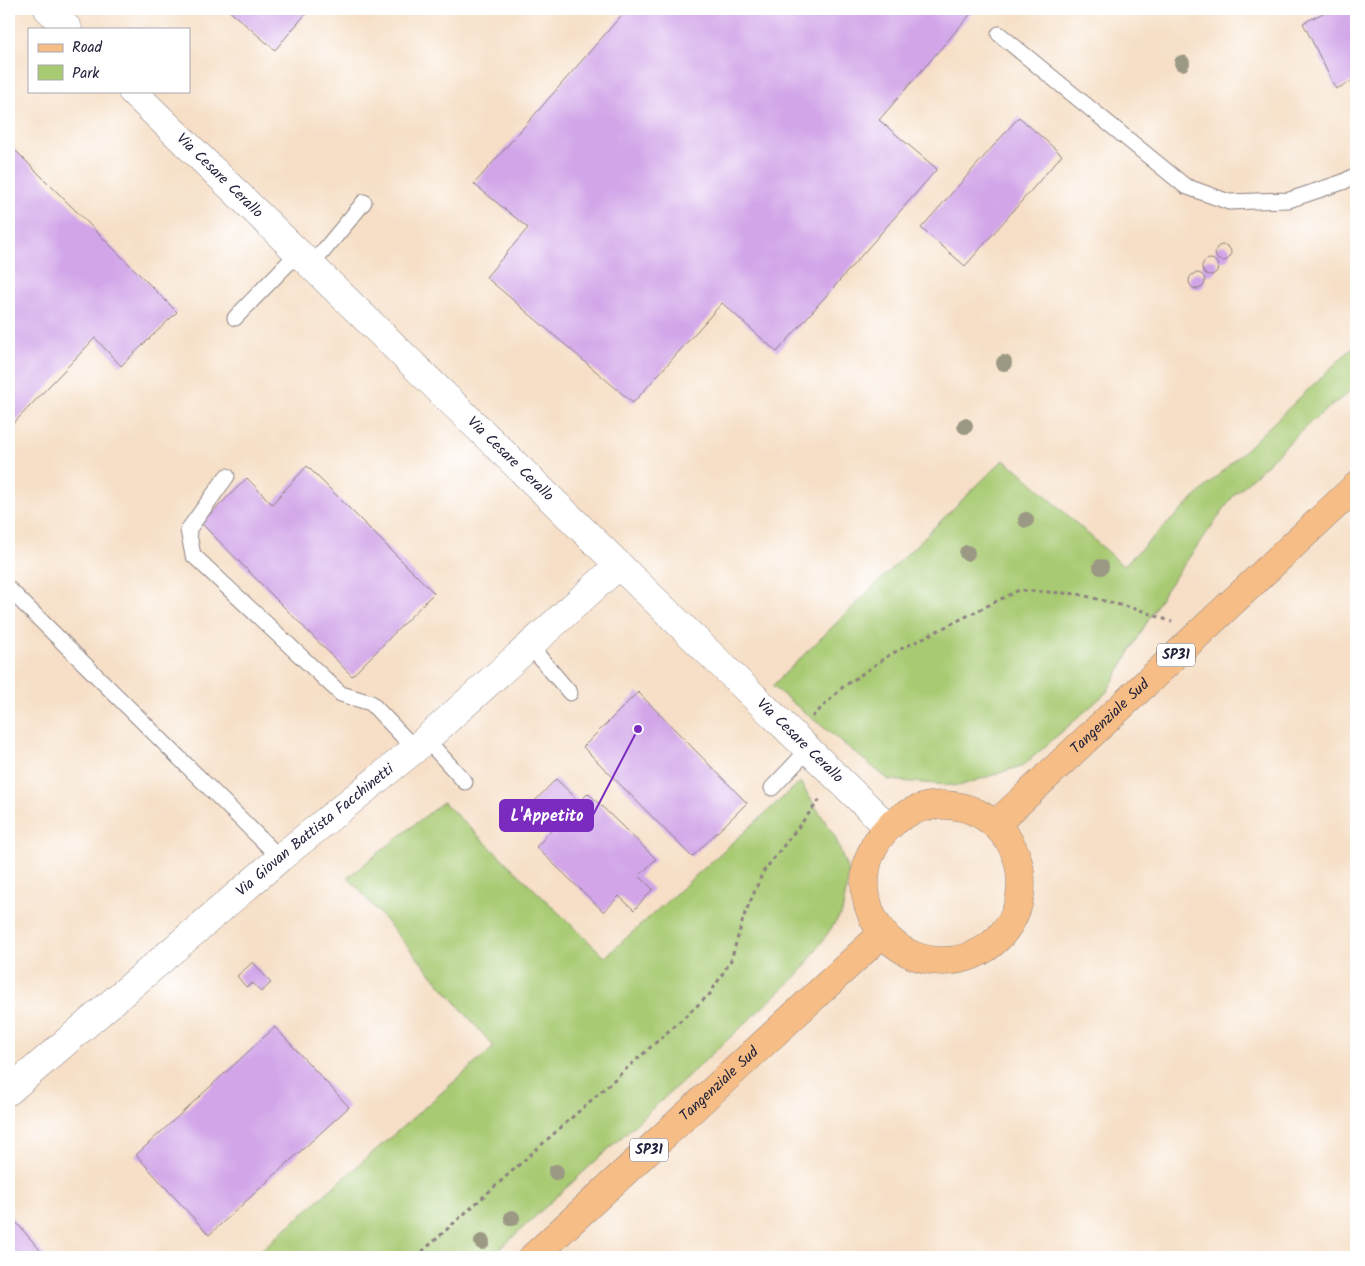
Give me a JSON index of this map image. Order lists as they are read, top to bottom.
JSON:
{
  "streets": {
    "main road": ["SP31", "Tangenziale Sud"],
    "street": ["Via Cesare Cerallo", "Via Giovan Battista Facchinetti"]
  },
  "crossings": [
    ["Via Cesare Cerallo", "Tangenziale Sud"],
    ["Via Cesare Cerallo", "Via Giovan Battista Facchinetti"]
  ],
  "places": ["L'Appetito"],
  "legend": ["Road", "Park"]
}
